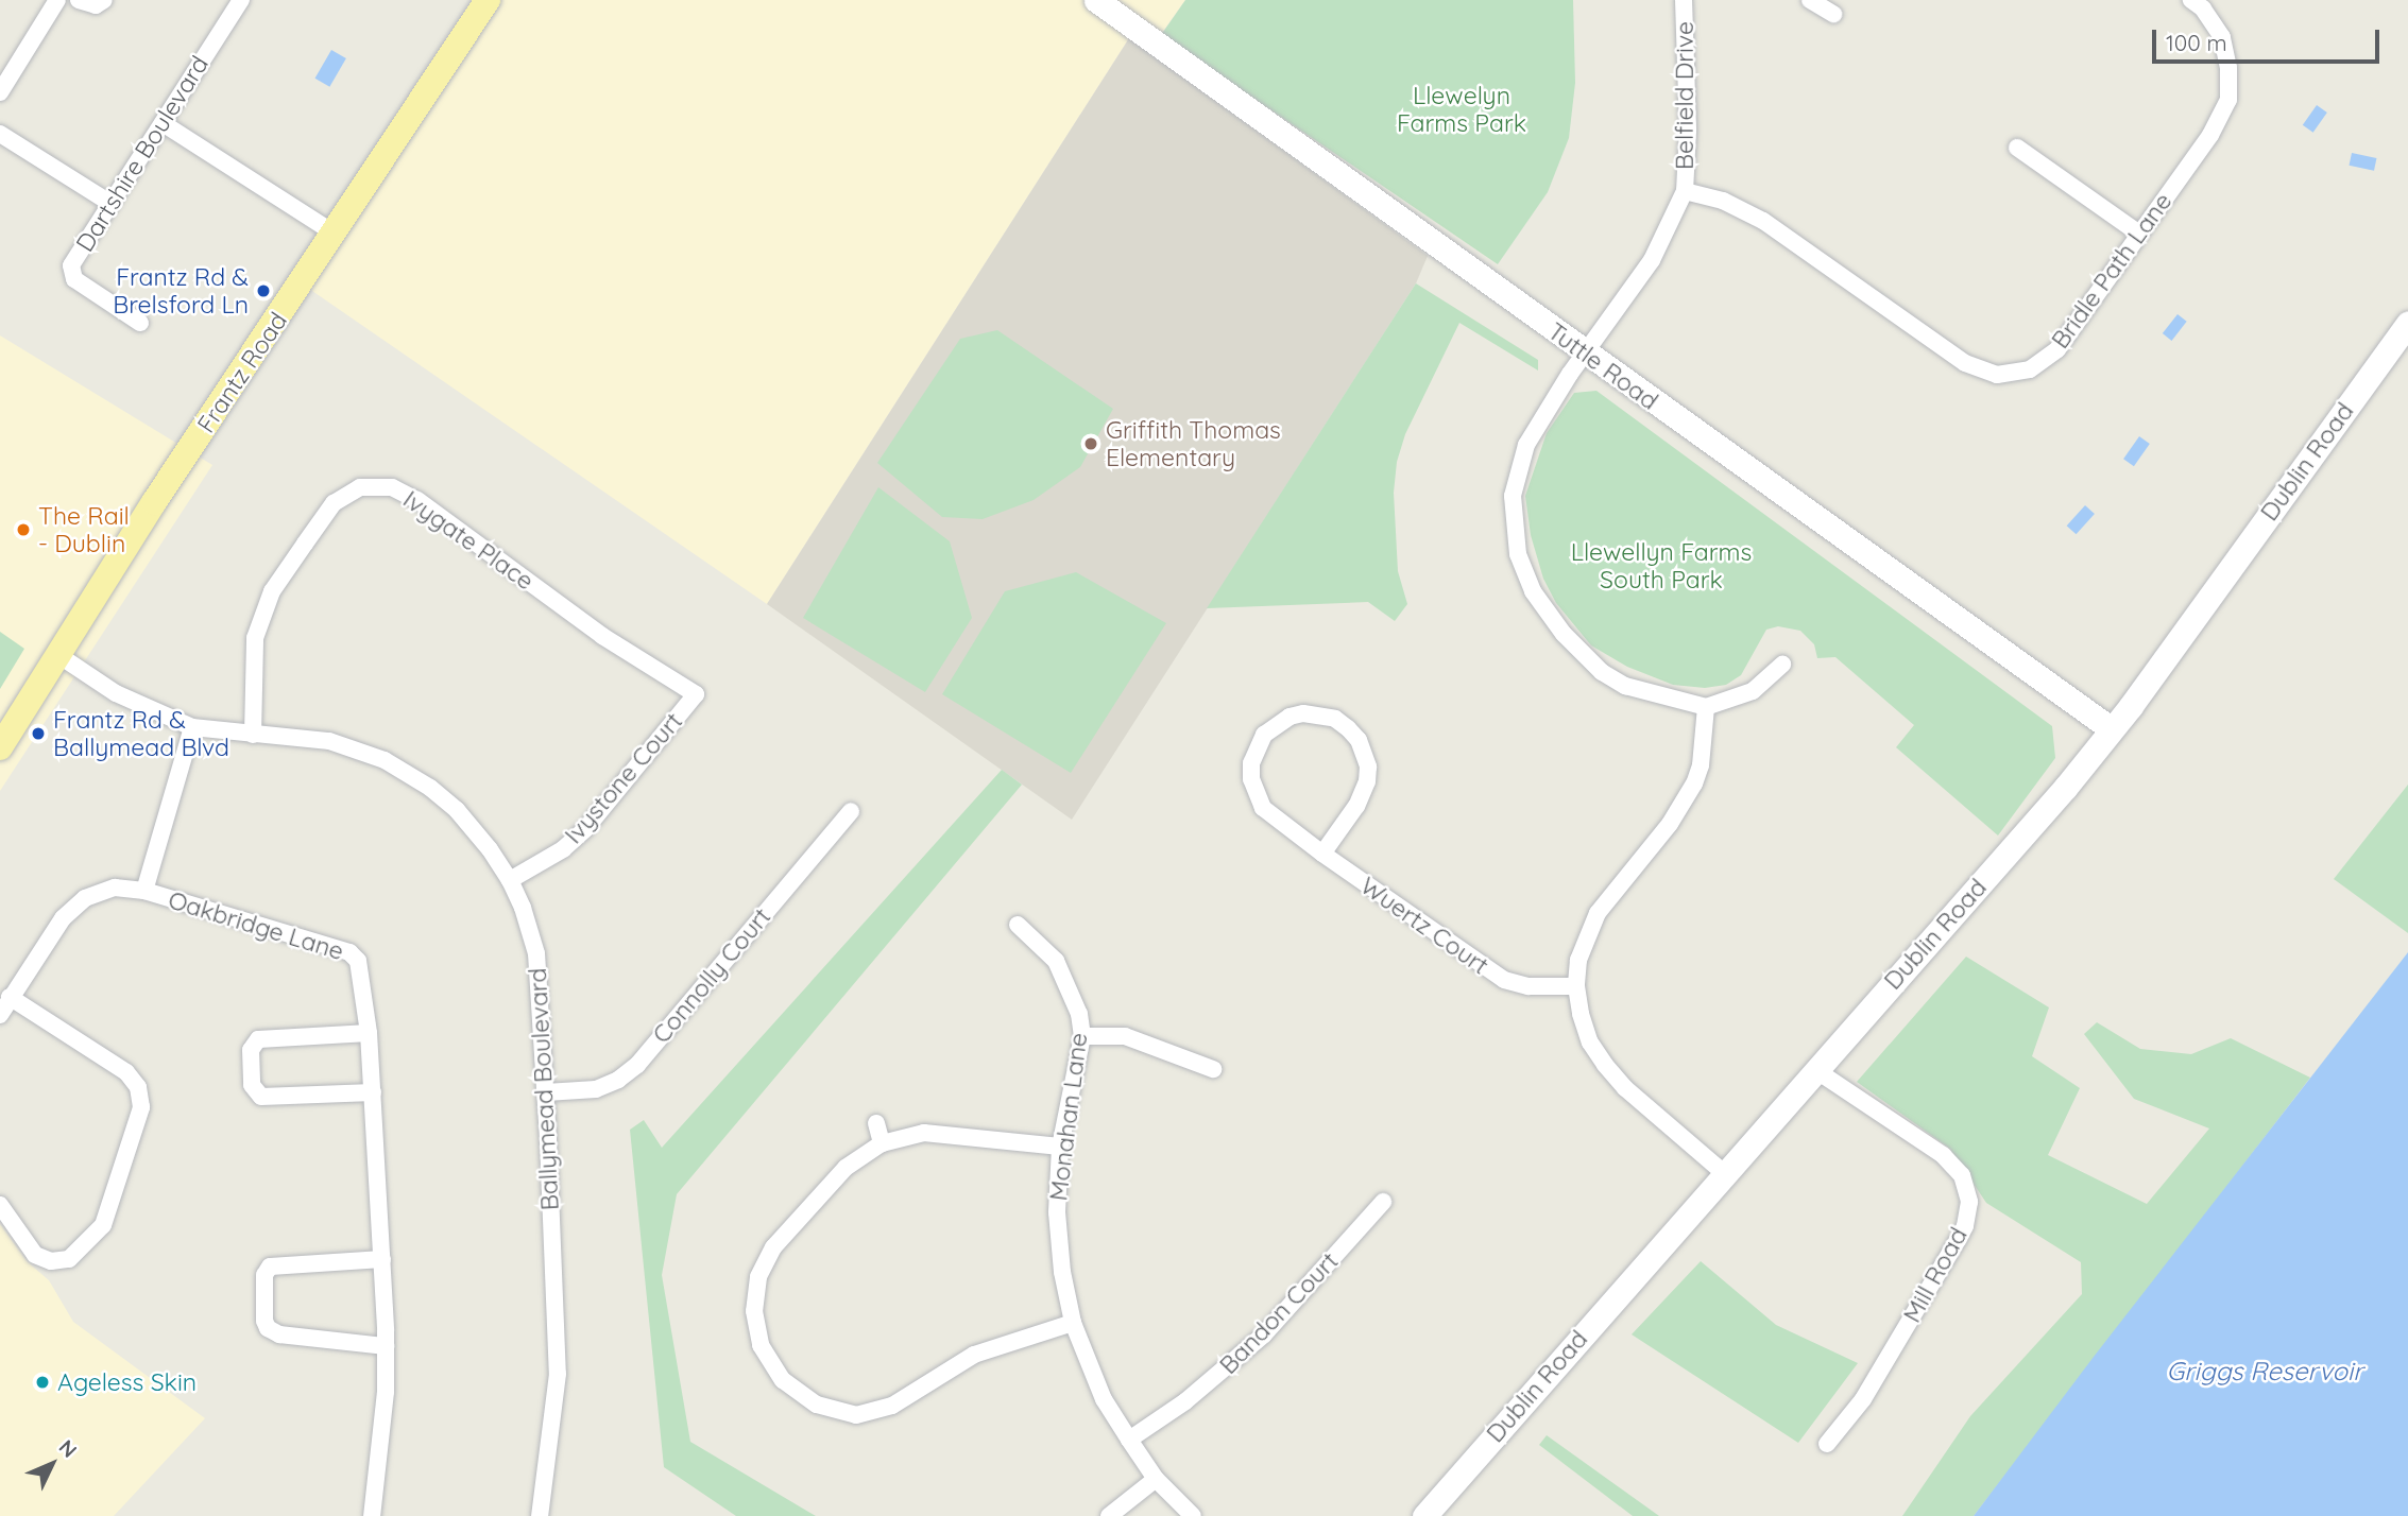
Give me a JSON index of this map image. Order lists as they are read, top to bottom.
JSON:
{
  "streets": {
    "main road": ["Tuttle Road", "Frantz Road", "Dublin Road"],
    "street": [
      "Belfield Drive",
      "Dartshire Boulevard",
      "Bridle Path Lane",
      "Ivygate Place",
      "Ivystone Court",
      "Oakbridge Lane",
      "Wuertz Court",
      "Connolly Court",
      "Ballymead Boulevard",
      "Monahan Lane",
      "Mill Road",
      "Bandon Court"
    ]
  },
  "crossings": [
    ["Belfield Drive", "Bridle Path Lane"],
    ["Belfield Drive", "Tuttle Road"],
    ["Tuttle Road", "Dublin Road"],
    ["Frantz Road", "Ballymead Boulevard"],
    ["Dublin Road", "Mill Road"],
    ["Ivygate Place", "Ivystone Court"],
    ["Ivygate Place", "Ballymead Boulevard"],
    ["Ivystone Court", "Ballymead Boulevard"],
    ["Oakbridge Lane", "Ballymead Boulevard"],
    ["Connolly Court", "Ballymead Boulevard"],
    ["Monahan Lane", "Bandon Court"]
  ],
  "water": ["Griggs Reservoir"],
  "parks": ["Llewelyn Farms Park", "Llewellyn Farms South Park"],
  "places": [
    "Frantz Rd & Brelsford Ln",
    "Griffith Thomas Elementary",
    "The Rail - Dublin",
    "Frantz Rd & Ballymead Blvd",
    "Ageless Skin"
  ],
  "scale_bar": "100 m",
  "north": "top right"
}
